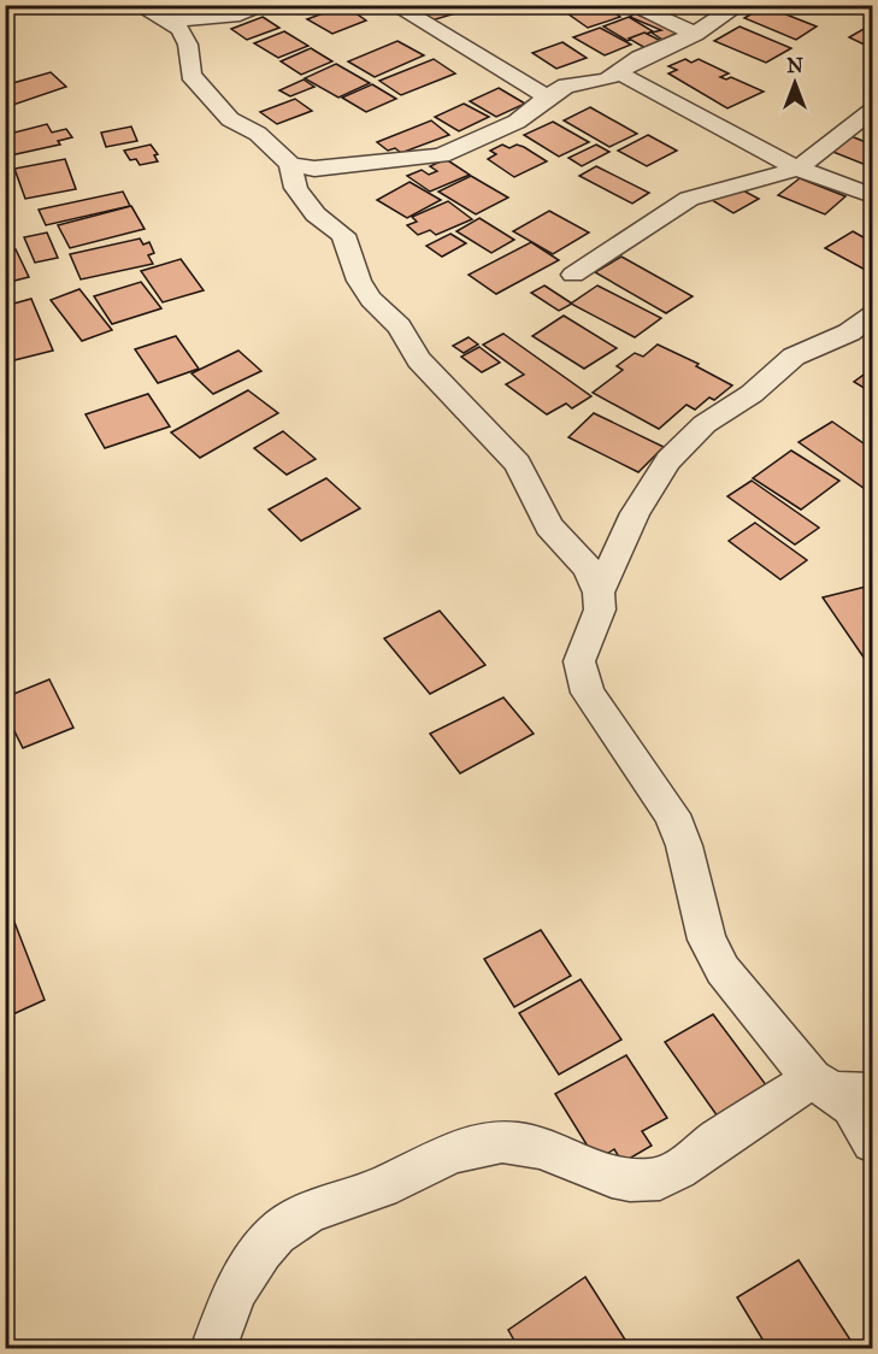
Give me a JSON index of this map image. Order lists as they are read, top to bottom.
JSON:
{
  "north": "top"
}
